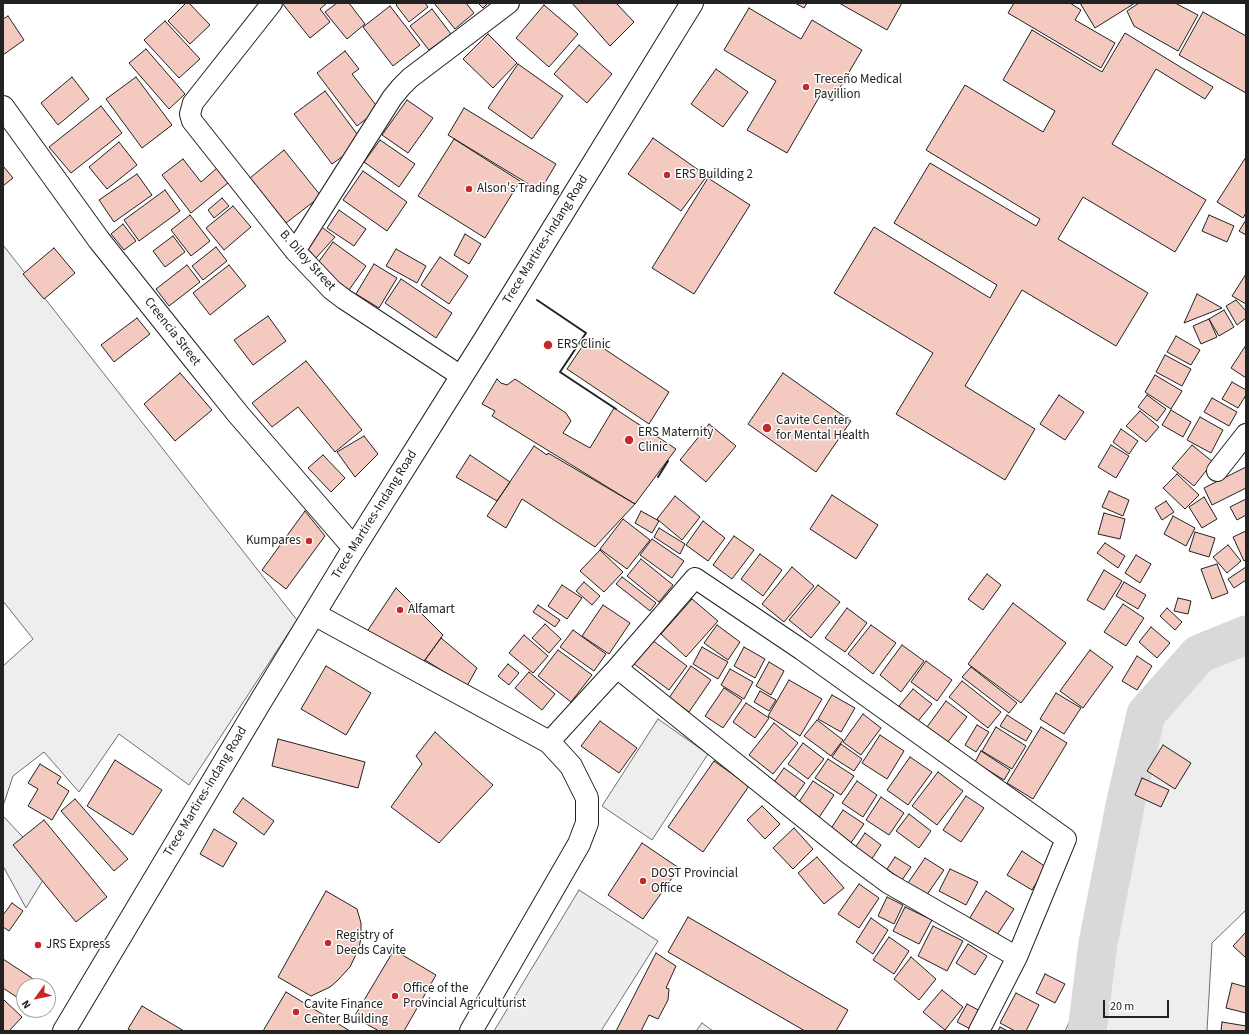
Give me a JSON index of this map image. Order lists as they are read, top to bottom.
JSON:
{
  "streets": {
    "main road": ["Trece Martires-Indang Road", "Creencia Street"],
    "street": ["B. Diloy Street"]
  },
  "crossings": [
    ["Trece Martires-Indang Road", "B. Diloy Street"],
    ["Trece Martires-Indang Road", "Creencia Street"]
  ],
  "places": [
    "Treceño Medical Pavillion",
    "ERS Building 2",
    "Alson's Trading",
    "ERS Clinic",
    "Cavite Center for Mental Health",
    "ERS Maternity Clinic",
    "Kumpares",
    "Alfamart",
    "DOST Provincial Office",
    "Registry of Deeds Cavite",
    "JRS Express",
    "Office of the Provincial Agriculturist",
    "Cavite Finance Center Building"
  ],
  "scale_bar": "20 m",
  "north": "bottom left"
}
